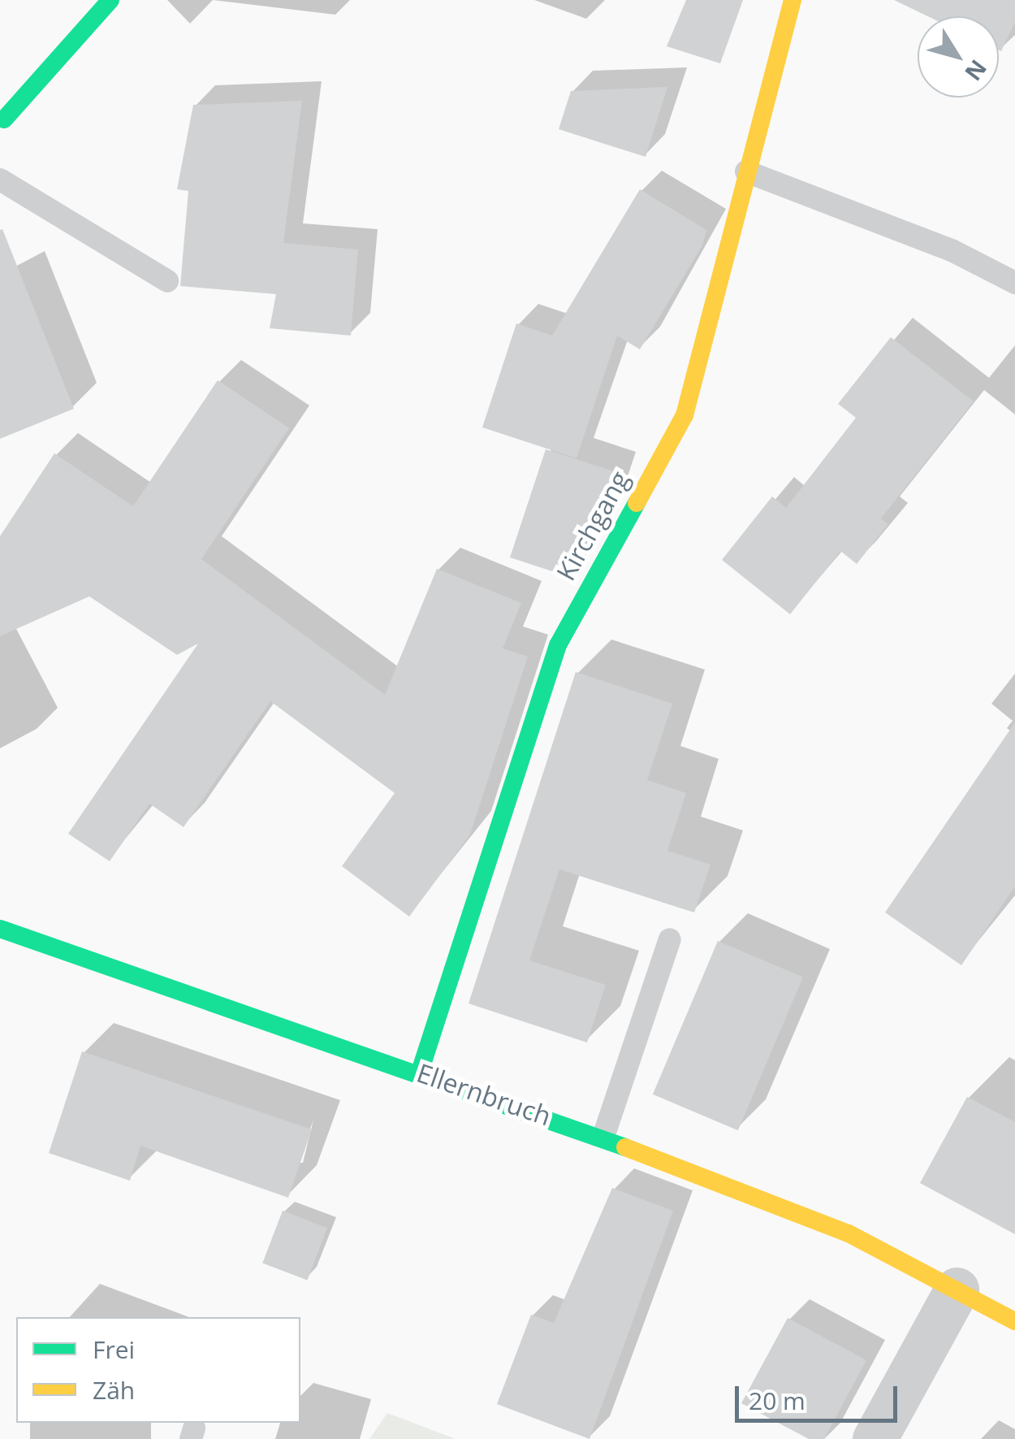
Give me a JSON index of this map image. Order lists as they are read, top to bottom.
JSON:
{
  "streets": {
    "street": ["Kirchgang", "Ellernbruch"]
  },
  "crossings": [
    ["Kirchgang", "Ellernbruch"]
  ],
  "legend": ["Frei", "Zäh"],
  "scale_bar": "20 m",
  "north": "bottom right"
}
